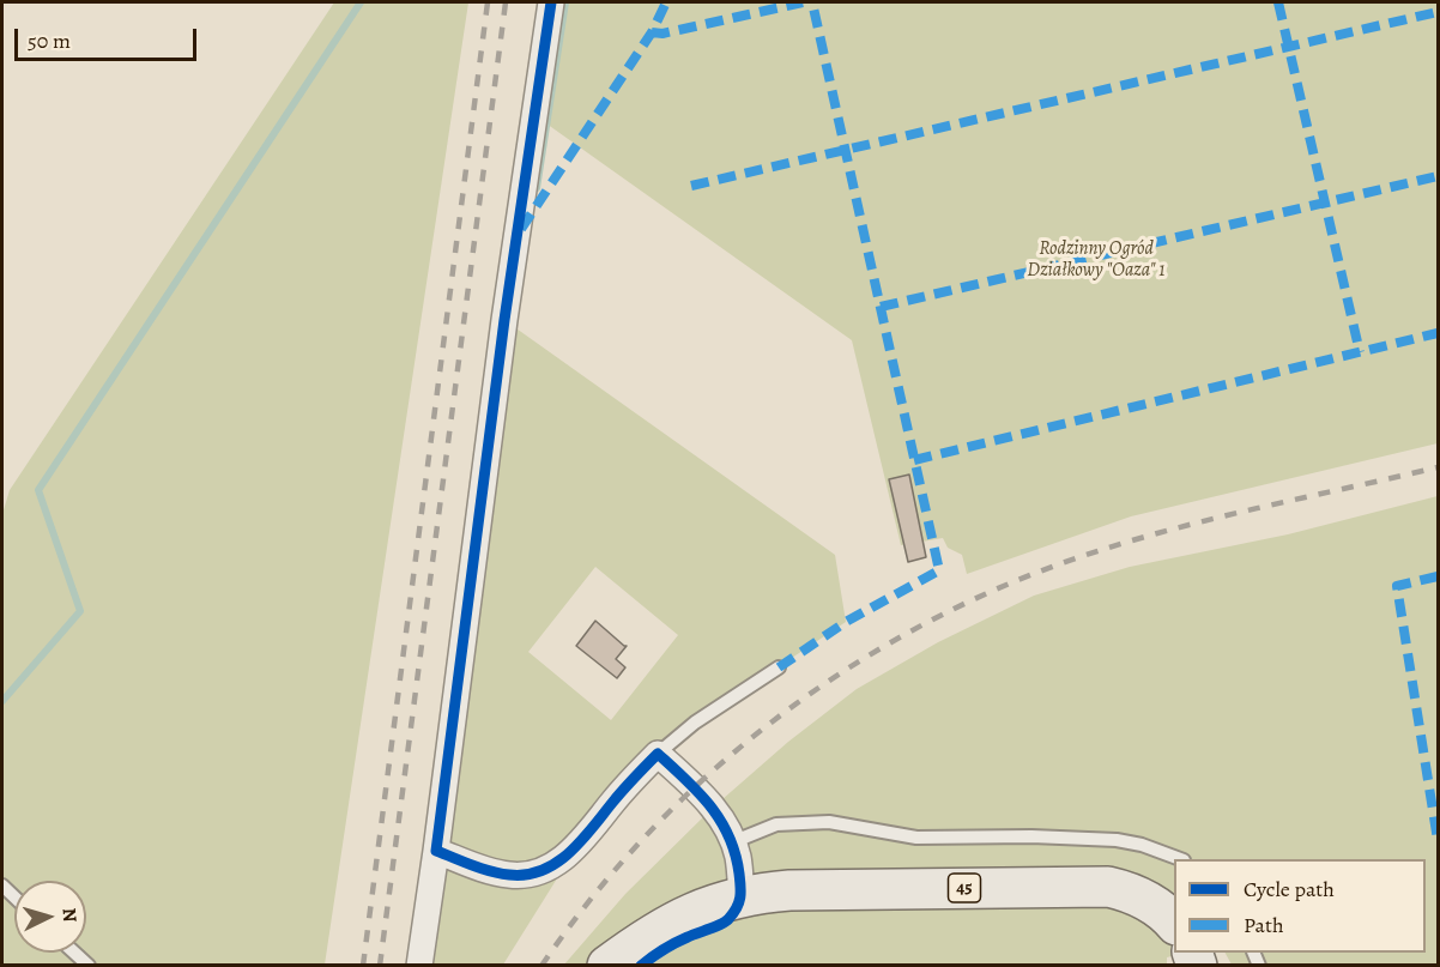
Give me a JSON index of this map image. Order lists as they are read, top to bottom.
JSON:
{
  "streets": {
    "main road": ["45"]
  },
  "parks": ["Rodzinny Ogród Działkowy \"Oaza\" 1"],
  "legend": ["Cycle path", "Path"],
  "scale_bar": "50 m",
  "north": "right"
}
